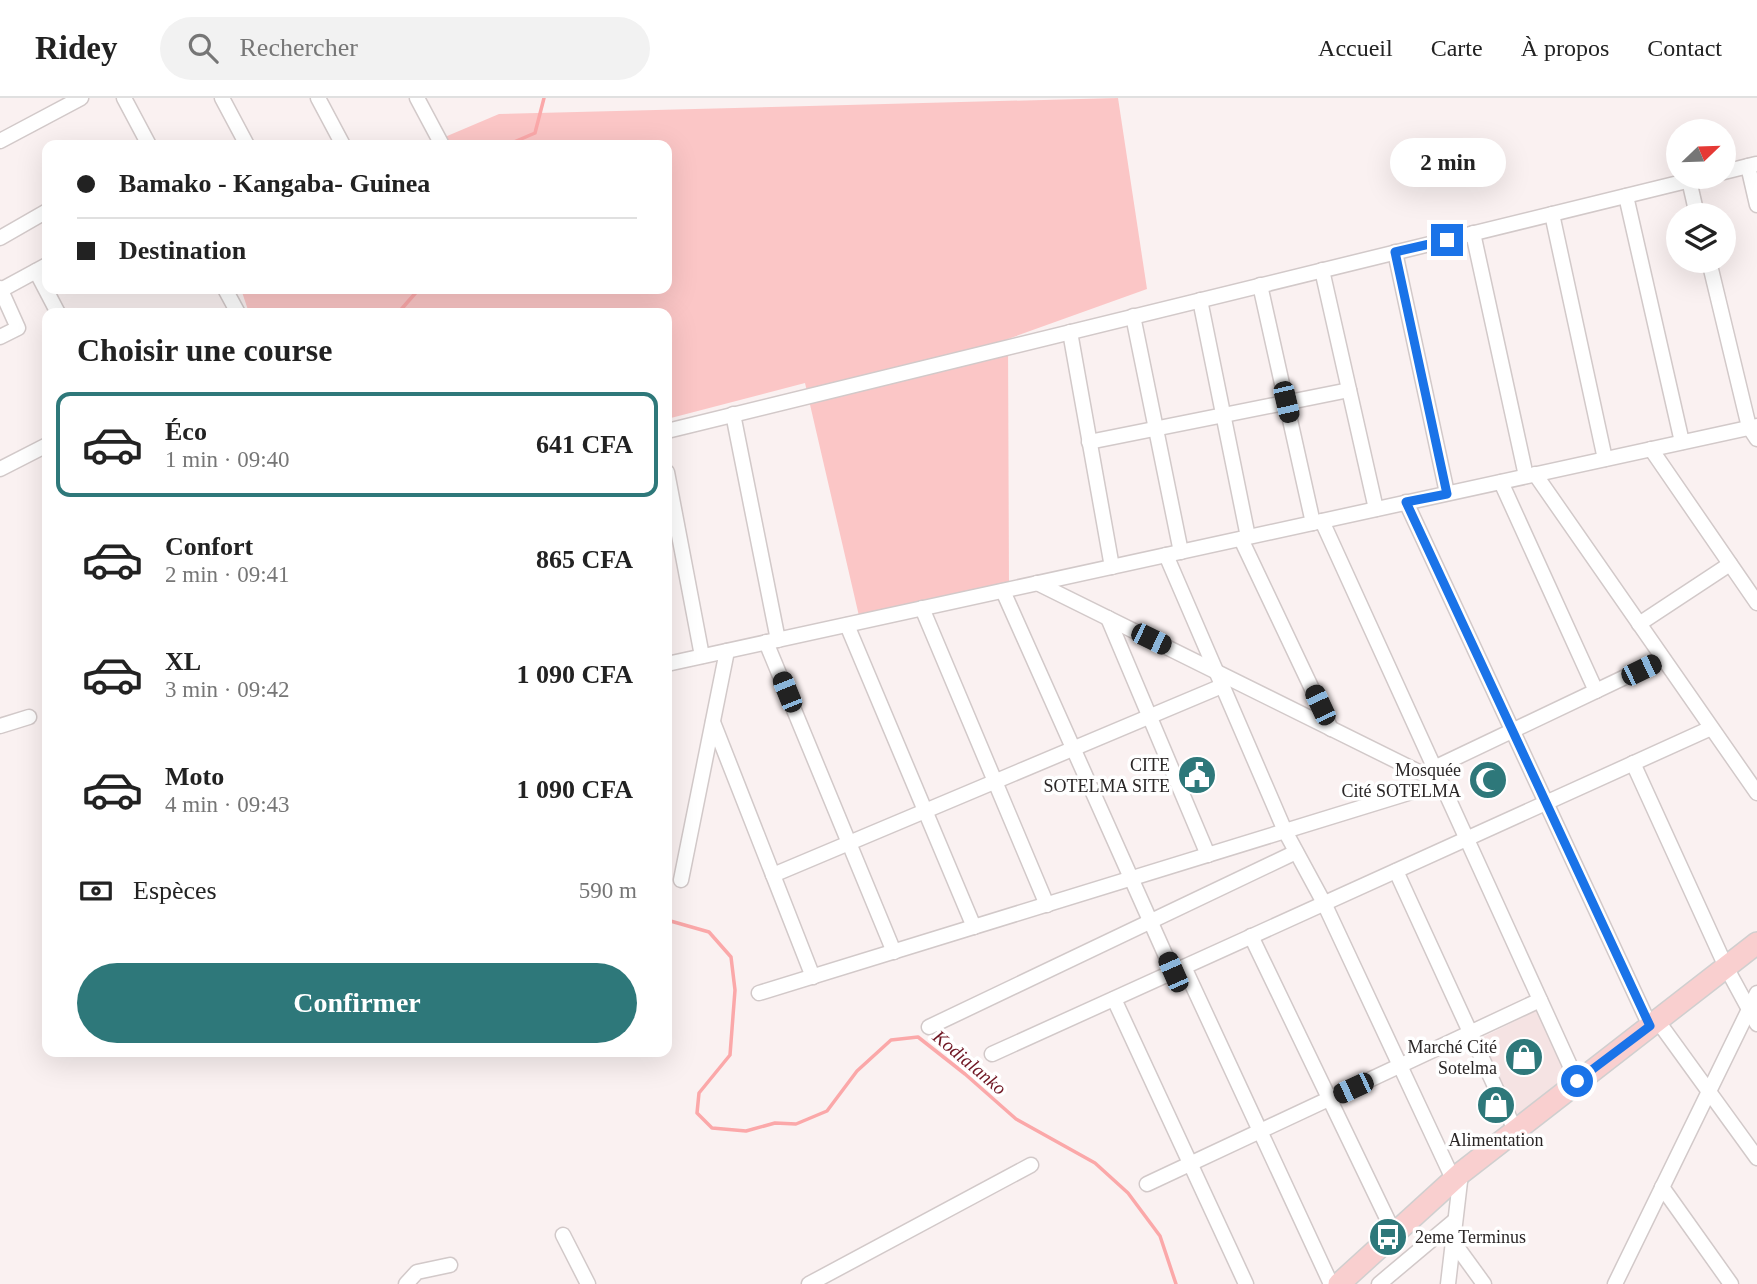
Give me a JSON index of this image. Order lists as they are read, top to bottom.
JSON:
{
  "water": ["Kodialanko"],
  "places": {
    "public building": ["CITE SOTELMA SITE"],
    "mosque": ["Mosquée Cité SOTELMA"],
    "shop": ["Marché Cité Sotelma", "Alimentation"],
    "bus stop": ["2eme Terminus"]
  },
  "north": "top right",
  "page": {
    "header": "Ridey",
    "search": "Rechercher",
    "nav": [
      "Accueil",
      "Carte",
      "À propos",
      "Contact"
    ],
    "bubble": "2 min",
    "banner": ["Bamako - Kangaba- Guinea", "Destination"],
    "heading": "Choisir une course",
    "list": [
      {
        "name": "Éco",
        "note": "1 min · 09:40",
        "value": "641 CFA"
      },
      {
        "name": "Confort",
        "note": "2 min · 09:41",
        "value": "865 CFA"
      },
      {
        "name": "XL",
        "note": "3 min · 09:42",
        "value": "1 090 CFA"
      },
      {
        "name": "Moto",
        "note": "4 min · 09:43",
        "value": "1 090 CFA"
      }
    ],
    "pay": ["Espèces", "590 m"],
    "buttons": "Confirmer"
  }
}
